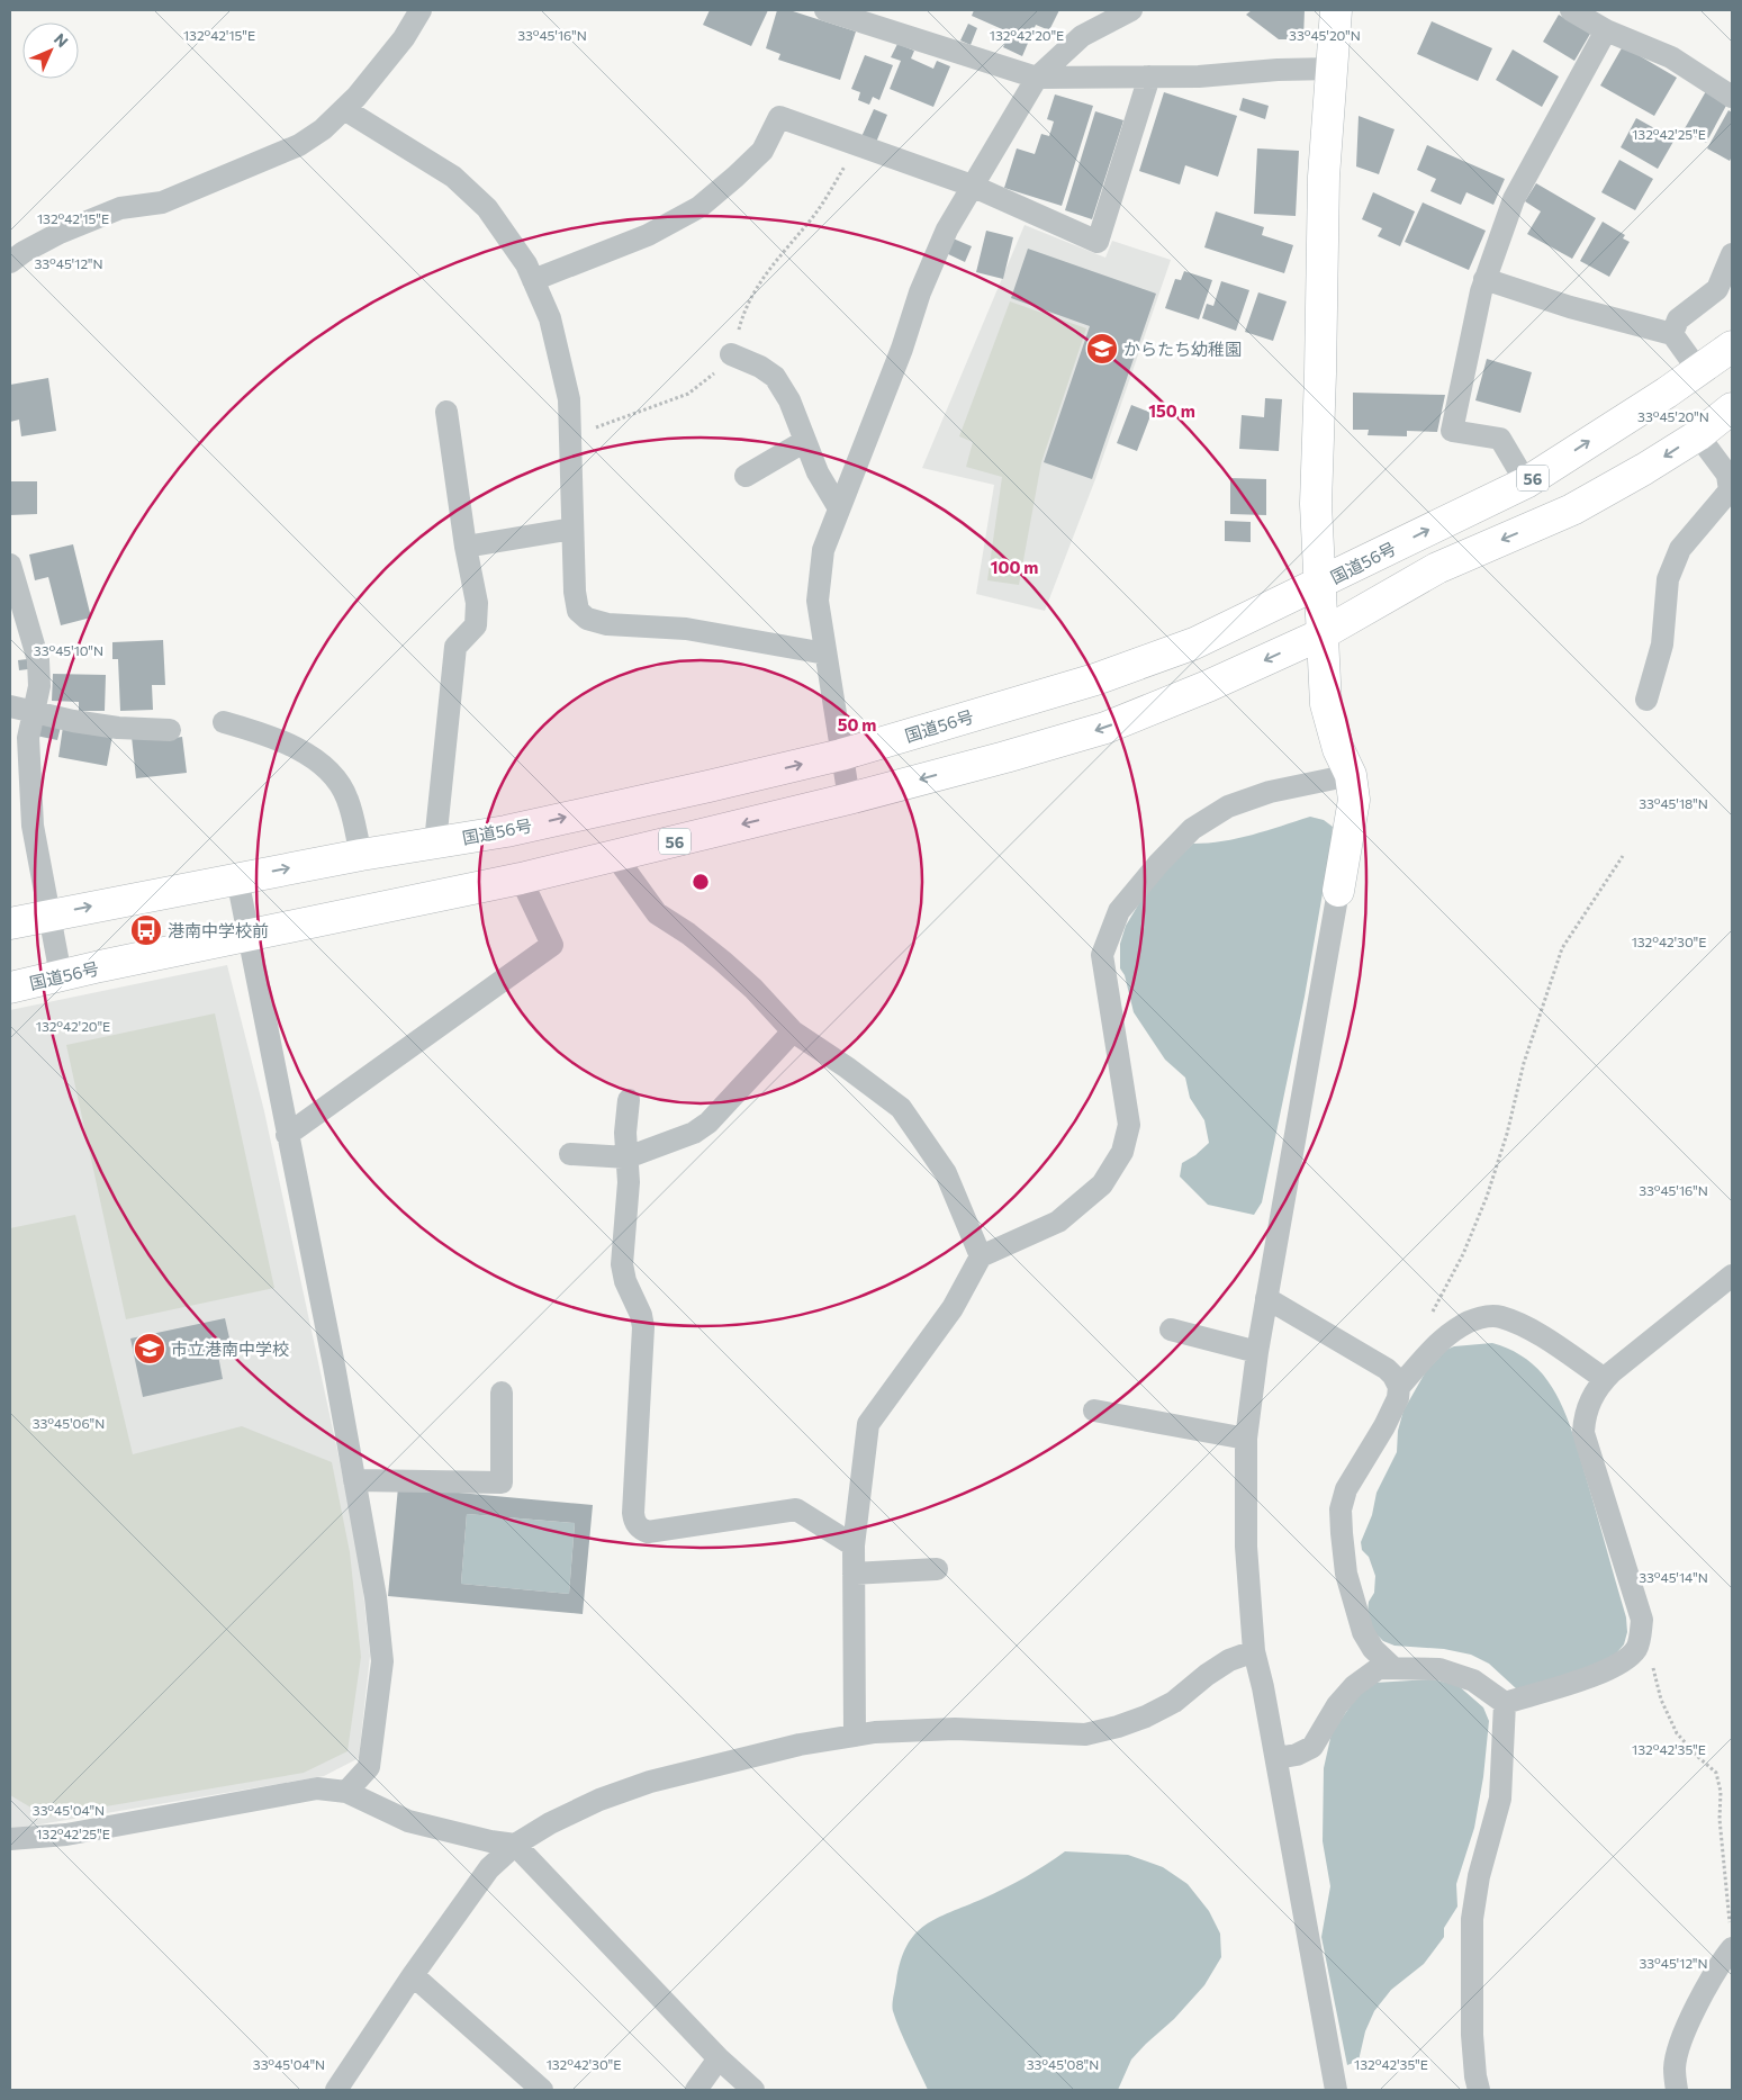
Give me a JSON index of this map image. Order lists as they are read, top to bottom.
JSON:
{
  "streets": {
    "main road": ["56", "国道56号"]
  },
  "places": {
    "school or university": ["からたち幼稚園", "市立港南中学校"],
    "bus stop": ["港南中学校前"]
  },
  "north": "top right",
  "coordinates": [
    "132°42'15\"E",
    "33°45'16\"N",
    "132°42'20\"E",
    "33°45'20\"N",
    "132°42'25\"E",
    "33°45'12\"N",
    "33°45'10\"N",
    "33°45'18\"N",
    "132°42'30\"E",
    "33°45'06\"N",
    "33°45'14\"N",
    "132°42'35\"E",
    "33°45'04\"N",
    "33°45'08\"N"
  ],
  "rings": ["150 m", "100 m", "50 m"]
}
